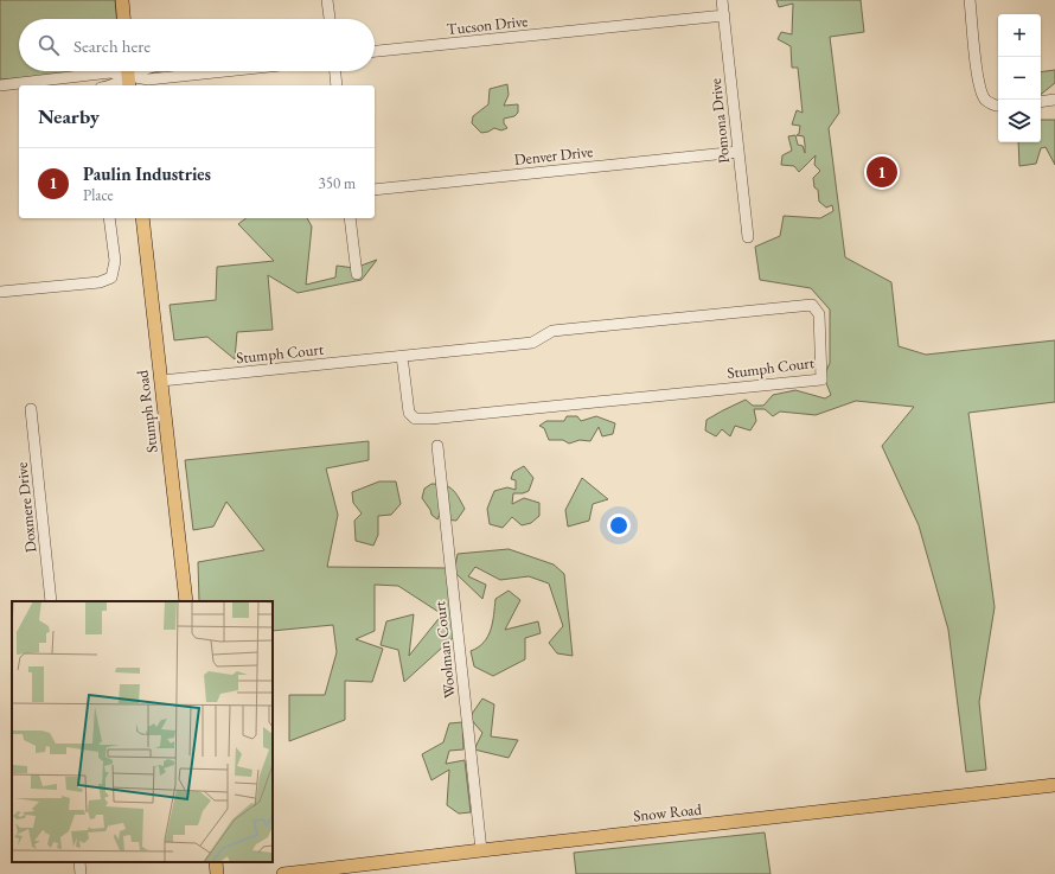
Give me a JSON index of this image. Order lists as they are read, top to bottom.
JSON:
{
  "streets": {
    "main road": ["Stumph Road", "Snow Road"],
    "street": [
      "Tucson Drive",
      "Pomona Drive",
      "Denver Drive",
      "Stumph Court",
      "Doxmere Drive",
      "Woolman Court"
    ]
  },
  "crossings": [
    ["Tucson Drive", "Pomona Drive"],
    ["Pomona Drive", "Denver Drive"],
    ["Stumph Court", "Stumph Road"],
    ["Woolman Court", "Snow Road"]
  ],
  "page": {
    "map_buttons": ["+", "−"],
    "search": "Search here",
    "heading": "Nearby",
    "list": [
      {
        "mark": "1",
        "name": "Paulin Industries",
        "note": "Place",
        "value": "350 m"
      }
    ],
    "pins": "1"
  }
}
